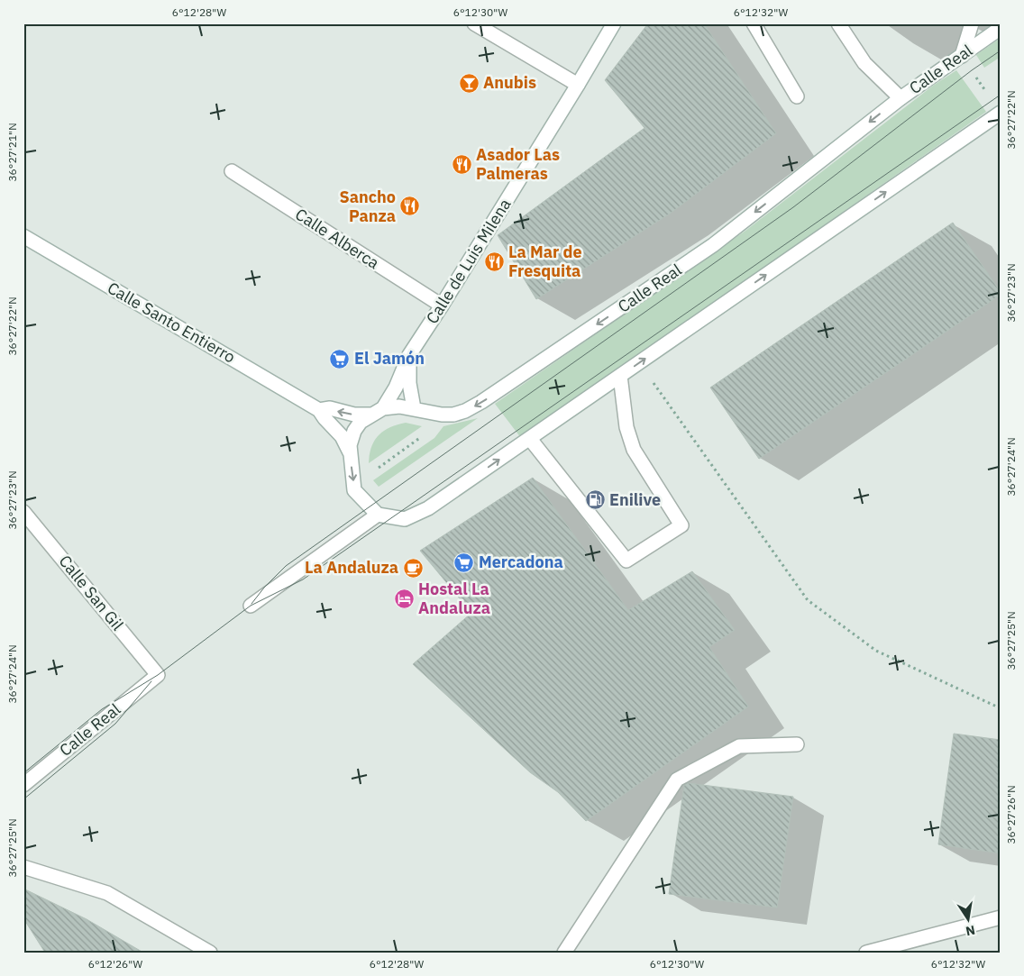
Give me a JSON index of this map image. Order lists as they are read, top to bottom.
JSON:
{
  "streets": {
    "street": [
      "Calle Real",
      "Calle Alberca",
      "Calle de Luis Milena",
      "Calle Santo Entierro",
      "Calle San Gil"
    ]
  },
  "crossings": [
    ["Calle Real", "Calle de Luis Milena"],
    ["Calle Real", "Calle Santo Entierro"],
    ["Calle Real", "Calle San Gil"],
    ["Calle Alberca", "Calle de Luis Milena"]
  ],
  "places": {
    "bar": ["Anubis"],
    "restaurant": ["Asador Las Palmeras", "Sancho Panza", "La Mar de Fresquita"],
    "supermarket": ["El Jamón", "Mercadona"],
    "fuel station": ["Enilive"],
    "cafe": ["La Andaluza"],
    "hotel": ["Hostal La Andaluza"]
  },
  "north": "bottom",
  "coordinates": [
    "6°12'28\"W",
    "6°12'30\"W",
    "6°12'32\"W",
    "36°27'22\"N",
    "36°27'21\"N",
    "36°27'23\"N",
    "36°27'24\"N",
    "36°27'25\"N",
    "36°27'26\"N",
    "6°12'26\"W"
  ]
}
